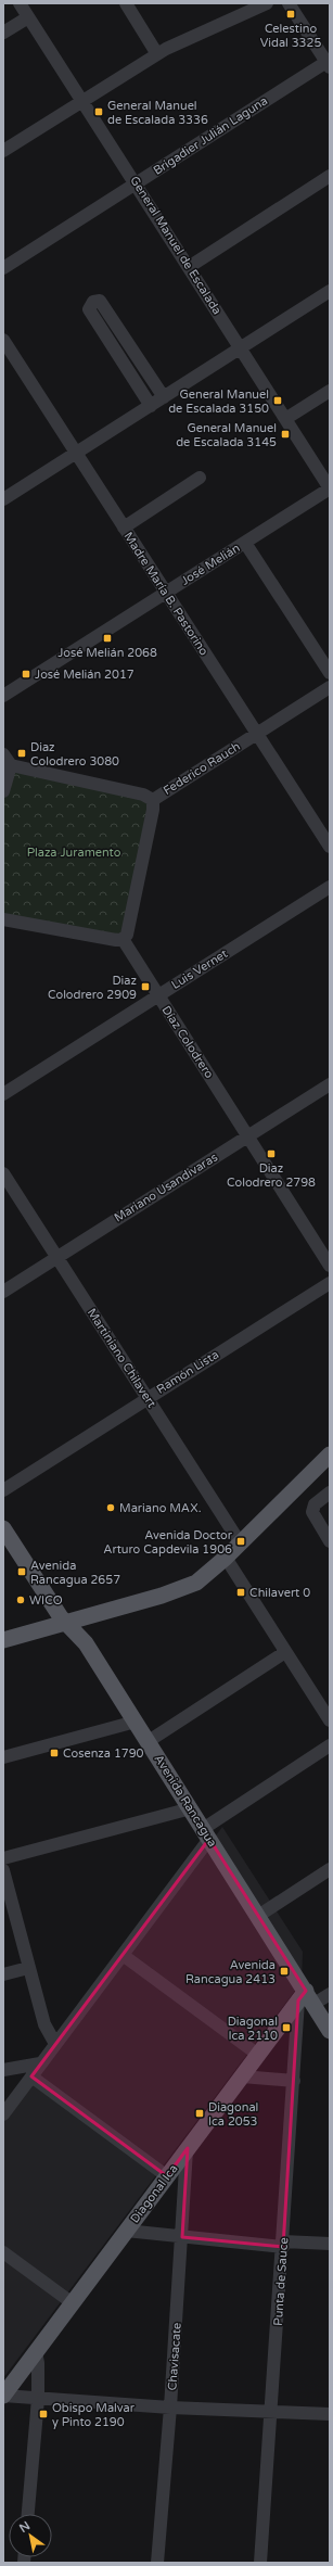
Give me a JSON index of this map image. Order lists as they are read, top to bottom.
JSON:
{
  "streets": {
    "main road": ["Avenida Rancagua", "Diagonal Ica"],
    "street": [
      "Brigadier Julián Laguna",
      "General Manuel de Escalada",
      "José Melián",
      "Madre María B. Pastorino",
      "Federico Rauch",
      "Luis Vernet",
      "Díaz Colodrero",
      "Mariano Usandivaras",
      "Martiniano Chilavert",
      "Ramón Lista",
      "Punta de Sauce",
      "Chavisacate"
    ]
  },
  "crossings": [
    ["Brigadier Julián Laguna", "General Manuel de Escalada"],
    ["General Manuel de Escalada", "José Melián"],
    ["José Melián", "Madre María B. Pastorino"],
    ["Madre María B. Pastorino", "Federico Rauch"],
    ["Luis Vernet", "Díaz Colodrero"],
    ["Díaz Colodrero", "Mariano Usandivaras"],
    ["Mariano Usandivaras", "Martiniano Chilavert"],
    ["Martiniano Chilavert", "Ramón Lista"],
    ["Avenida Rancagua", "Diagonal Ica"],
    ["Avenida Rancagua", "Punta de Sauce"],
    ["Diagonal Ica", "Punta de Sauce"],
    ["Diagonal Ica", "Chavisacate"]
  ],
  "parks": ["Plaza Juramento"],
  "places": {
    "transit": [
      "Celestino Vidal 3325",
      "General Manuel de Escalada 3336",
      "General Manuel de Escalada 3150",
      "General Manuel de Escalada 3145",
      "José Melián 2068",
      "José Melián 2017",
      "Diaz Colodrero 3080",
      "Diaz Colodrero 2909",
      "Diaz Colodrero 2798",
      "Avenida Doctor Arturo Capdevila 1906",
      "Avenida Rancagua 2657",
      "Chilavert 0",
      "Cosenza 1790",
      "Avenida Rancagua 2413",
      "Diagonal Ica 2110",
      "Diagonal Ica 2053",
      "Obispo Malvar y Pinto 2190"
    ],
    "other": ["Mariano MAX.", "WICO"]
  },
  "north": "top left"
}
